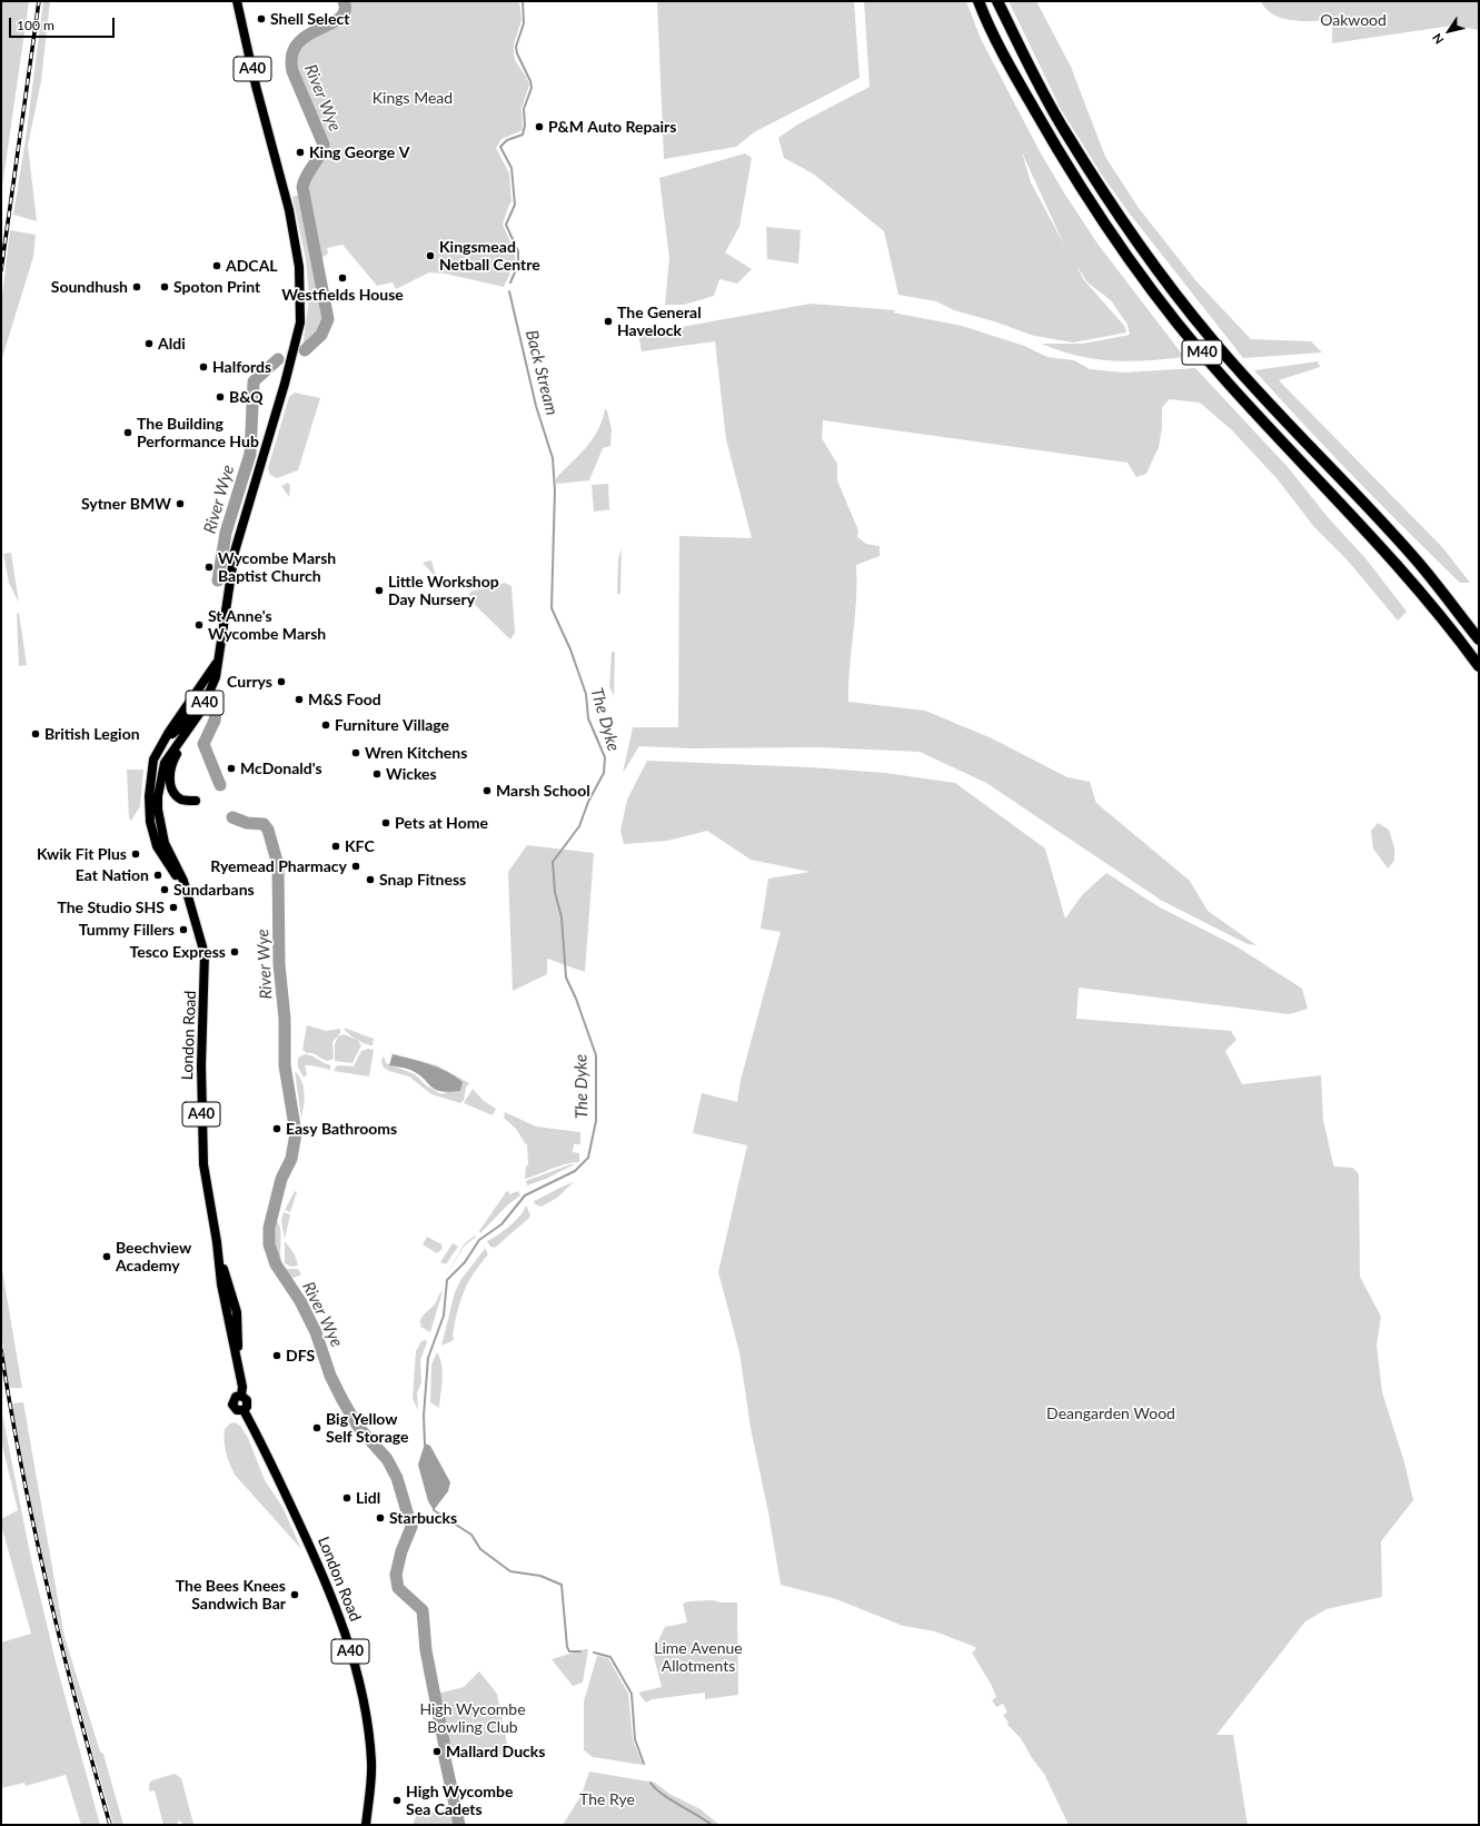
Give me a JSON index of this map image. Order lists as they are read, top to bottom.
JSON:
{
  "streets": {
    "highway": ["M40"],
    "main road": ["A40", "London Road"]
  },
  "crossings": [
    ["A40", "London Road"]
  ],
  "water": ["River Wye", "Back Stream", "The Dyke"],
  "parks": [
    "Oakwood",
    "Kings Mead",
    "Deangarden Wood",
    "Lime Avenue Allotments",
    "High Wycombe Bowling Club",
    "The Rye"
  ],
  "places": [
    "Shell Select",
    "P&M Auto Repairs",
    "King George V",
    "Kingsmead Netball Centre",
    "ADCAL",
    "Westfields House",
    "Soundhush",
    "Spoton Print",
    "The General Havelock",
    "Aldi",
    "Halfords",
    "B&Q",
    "The Building Performance Hub",
    "Sytner BMW",
    "Wycombe Marsh Baptist Church",
    "Little Workshop Day Nursery",
    "St Anne's Wycombe Marsh",
    "Currys",
    "M&S Food",
    "Furniture Village",
    "British Legion",
    "Wren Kitchens",
    "McDonald's",
    "Wickes",
    "Marsh School",
    "Pets at Home",
    "KFC",
    "Kwik Fit Plus",
    "Ryemead Pharmacy",
    "Eat Nation",
    "Snap Fitness",
    "Sundarbans",
    "The Studio SHS",
    "Tummy Fillers",
    "Tesco Express",
    "Easy Bathrooms",
    "Beechview Academy",
    "DFS",
    "Big Yellow Self Storage",
    "Lidl",
    "Starbucks",
    "The Bees Knees Sandwich Bar",
    "Mallard Ducks",
    "High Wycombe Sea Cadets"
  ],
  "scale_bar": "100 m",
  "north": "bottom left"
}
